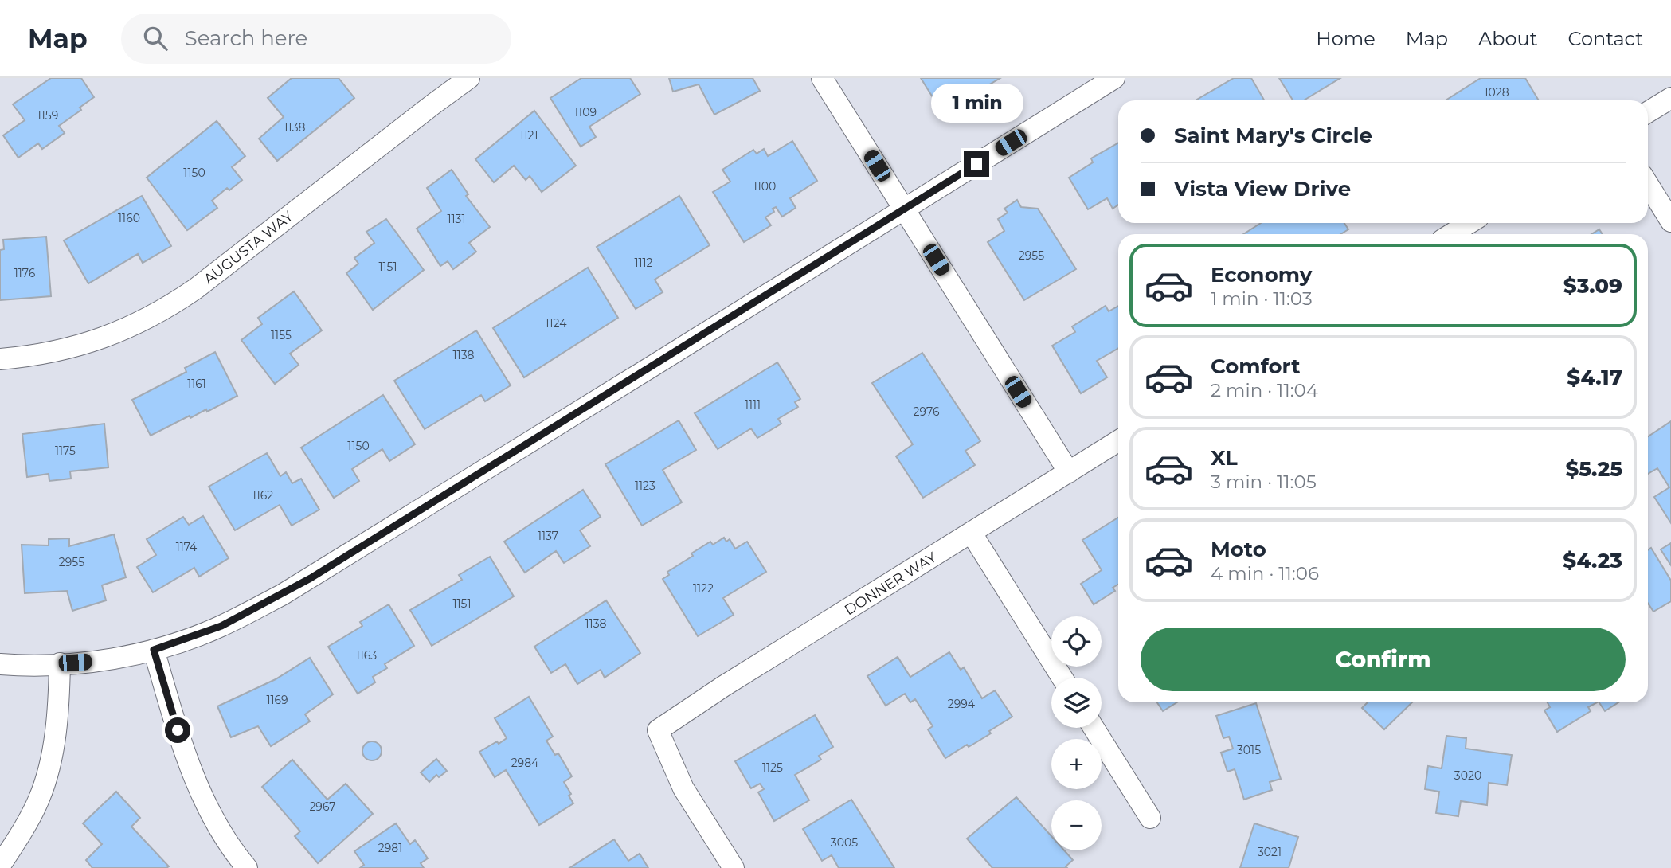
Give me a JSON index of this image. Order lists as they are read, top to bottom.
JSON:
{
  "streets": {
    "street": ["AUGUSTA WAY", "DONNER WAY"]
  },
  "house_numbers": [
    "1028",
    "1109",
    "1159",
    "1138",
    "1121",
    "1150",
    "1100",
    "1160",
    "1131",
    "2955",
    "1112",
    "1151",
    "1176",
    "1124",
    "1155",
    "1138",
    "1161",
    "1111",
    "2976",
    "1150",
    "1175",
    "1123",
    "1162",
    "1137",
    "1174",
    "2955",
    "1122",
    "1151",
    "1138",
    "1163",
    "1169",
    "2994",
    "3015",
    "2984",
    "1125",
    "3020",
    "2967",
    "3005",
    "2981",
    "3021"
  ],
  "page": {
    "header": "Map",
    "search": "Search here",
    "nav": [
      "Home",
      "Map",
      "About",
      "Contact"
    ],
    "bubble": "1 min",
    "banner": ["Saint Mary's Circle", "Vista View Drive"],
    "list": [
      {
        "name": "Economy",
        "note": "1 min · 11:03",
        "value": "$3.09"
      },
      {
        "name": "Comfort",
        "note": "2 min · 11:04",
        "value": "$4.17"
      },
      {
        "name": "XL",
        "note": "3 min · 11:05",
        "value": "$5.25"
      },
      {
        "name": "Moto",
        "note": "4 min · 11:06",
        "value": "$4.23"
      }
    ],
    "map_buttons": ["+", "−"],
    "buttons": "Confirm"
  }
}
